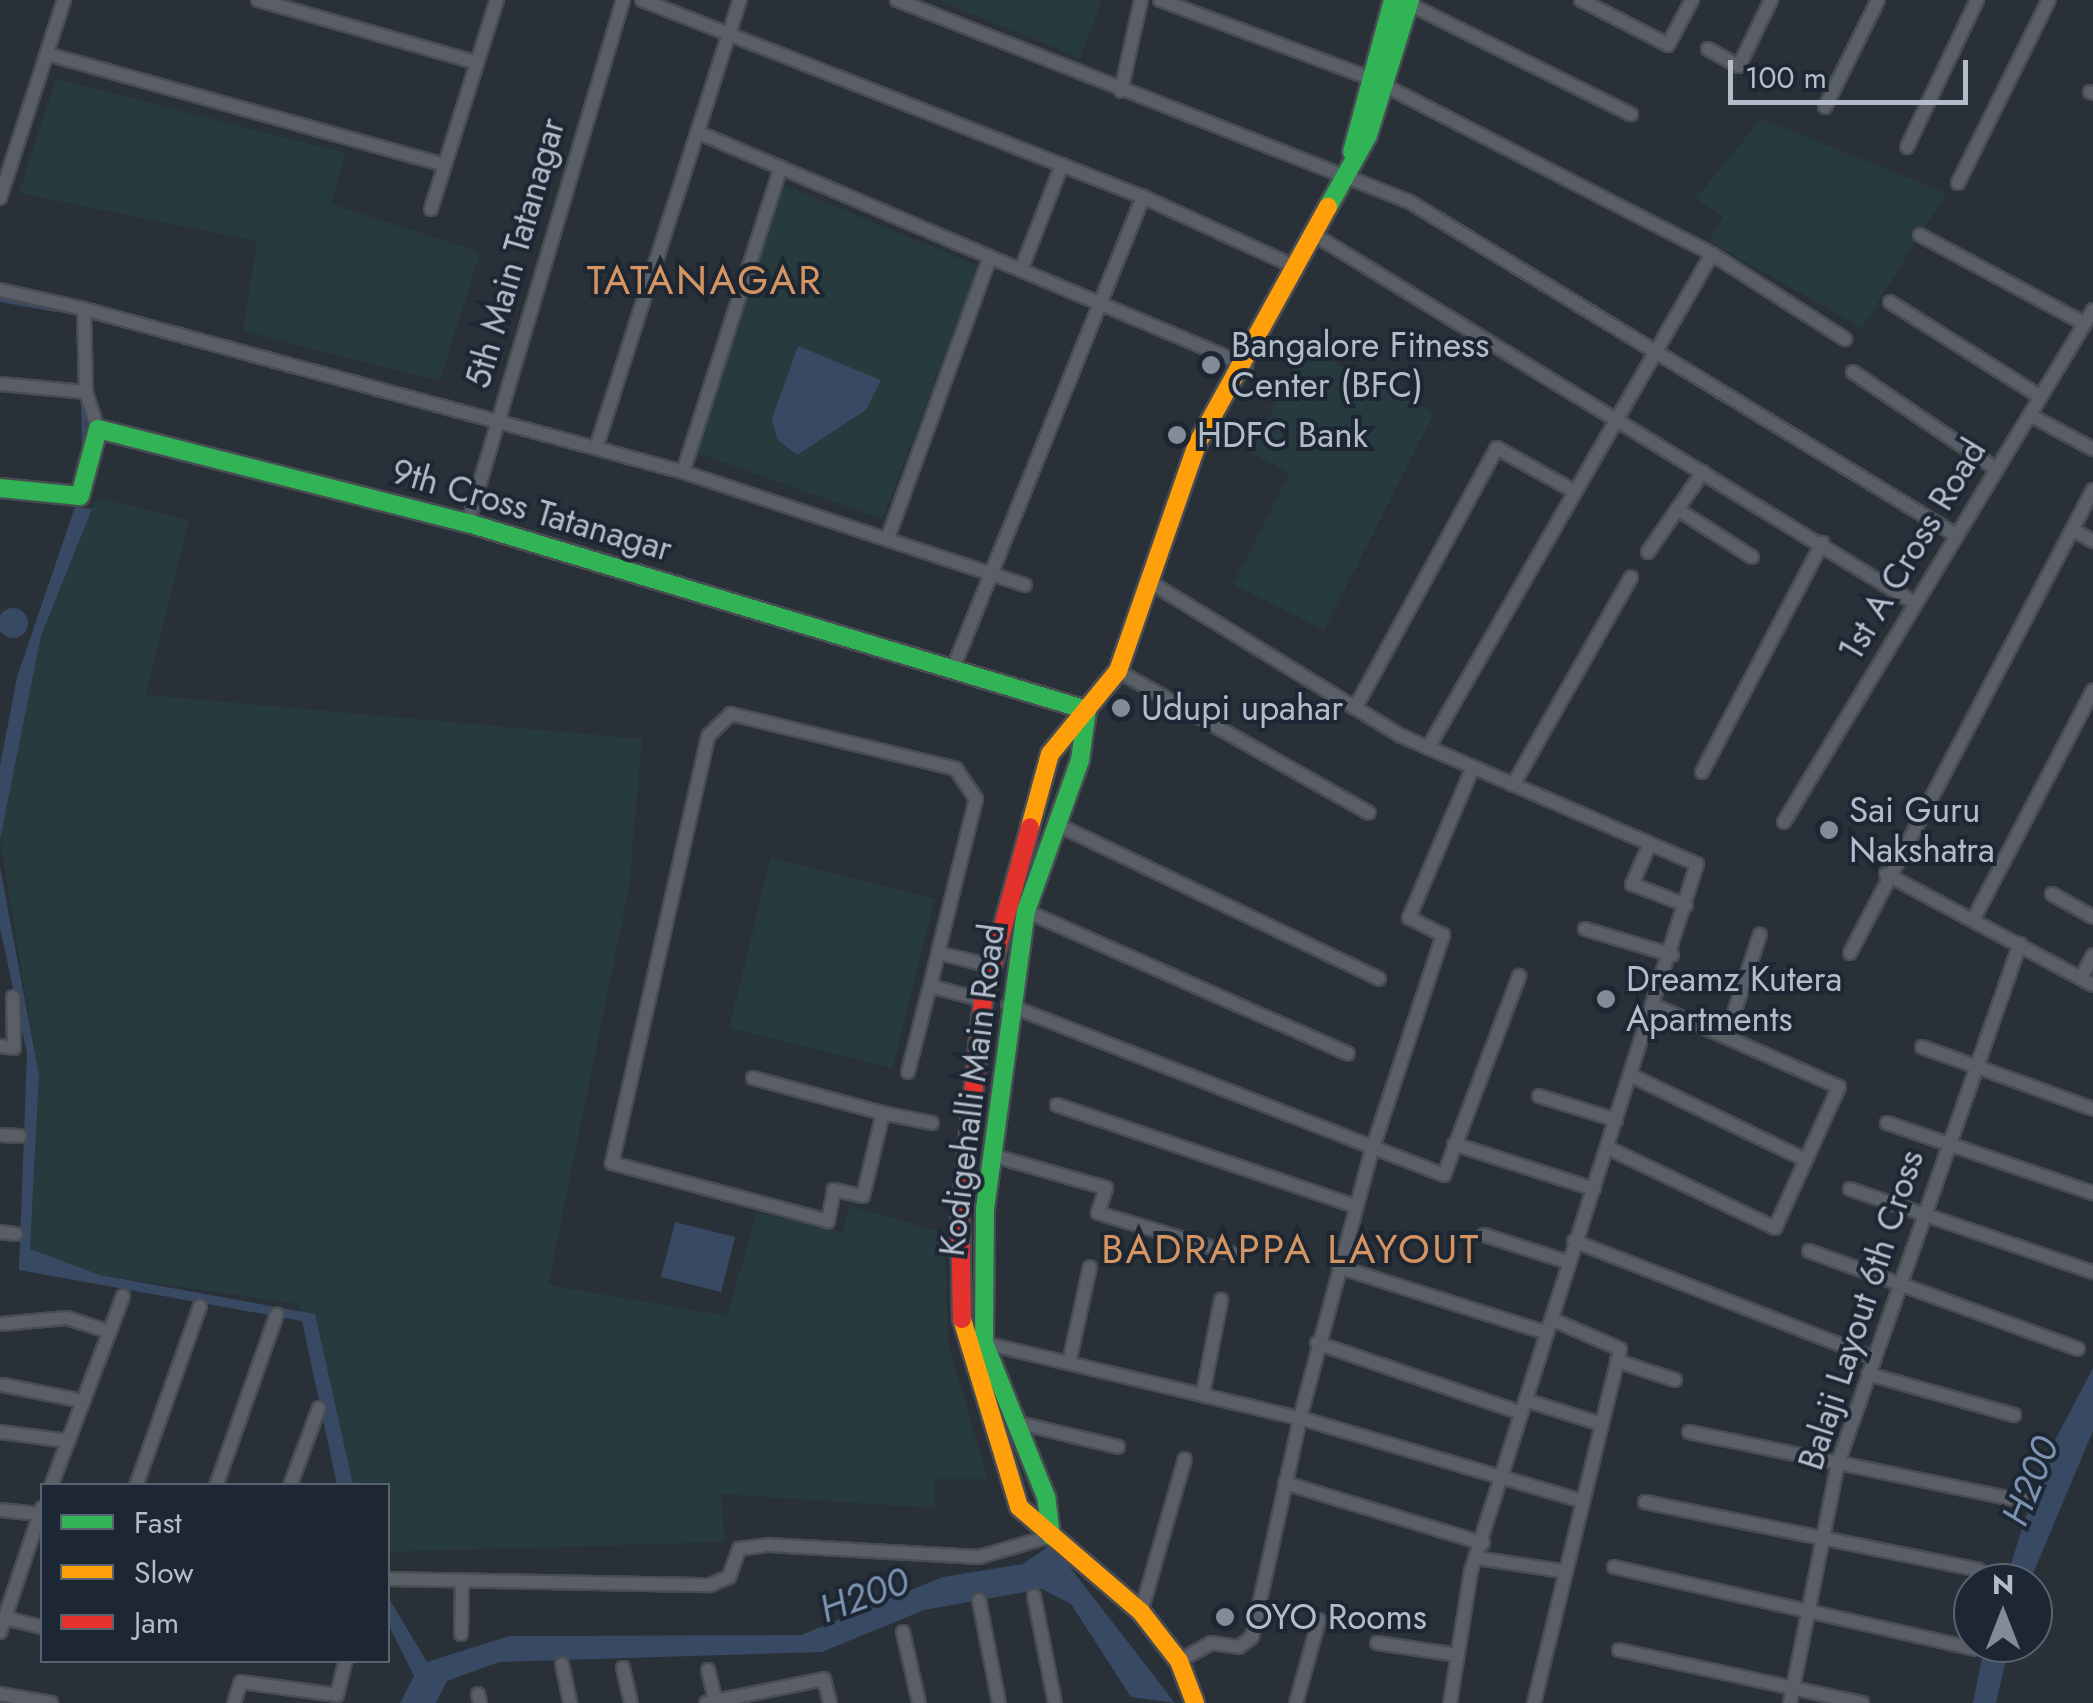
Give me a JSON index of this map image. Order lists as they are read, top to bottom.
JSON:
{
  "streets": {
    "street": [
      "5th Main Tatanagar",
      "9th Cross Tatanagar",
      "1st A Cross Road",
      "Kodigehalli Main Road",
      "Balaji Layout 6th Cross"
    ]
  },
  "crossings": [
    ["5th Main Tatanagar", "9th Cross Tatanagar"],
    ["9th Cross Tatanagar", "Kodigehalli Main Road"]
  ],
  "districts": ["TATANAGAR", "BADRAPPA LAYOUT"],
  "water": ["H200"],
  "places": [
    "Bangalore Fitness Center (BFC)",
    "HDFC Bank",
    "Udupi upahar",
    "Sai Guru Nakshatra",
    "Dreamz Kutera Apartments",
    "OYO Rooms"
  ],
  "legend": ["Fast", "Slow", "Jam"],
  "scale_bar": "100 m",
  "north": "top"
}
